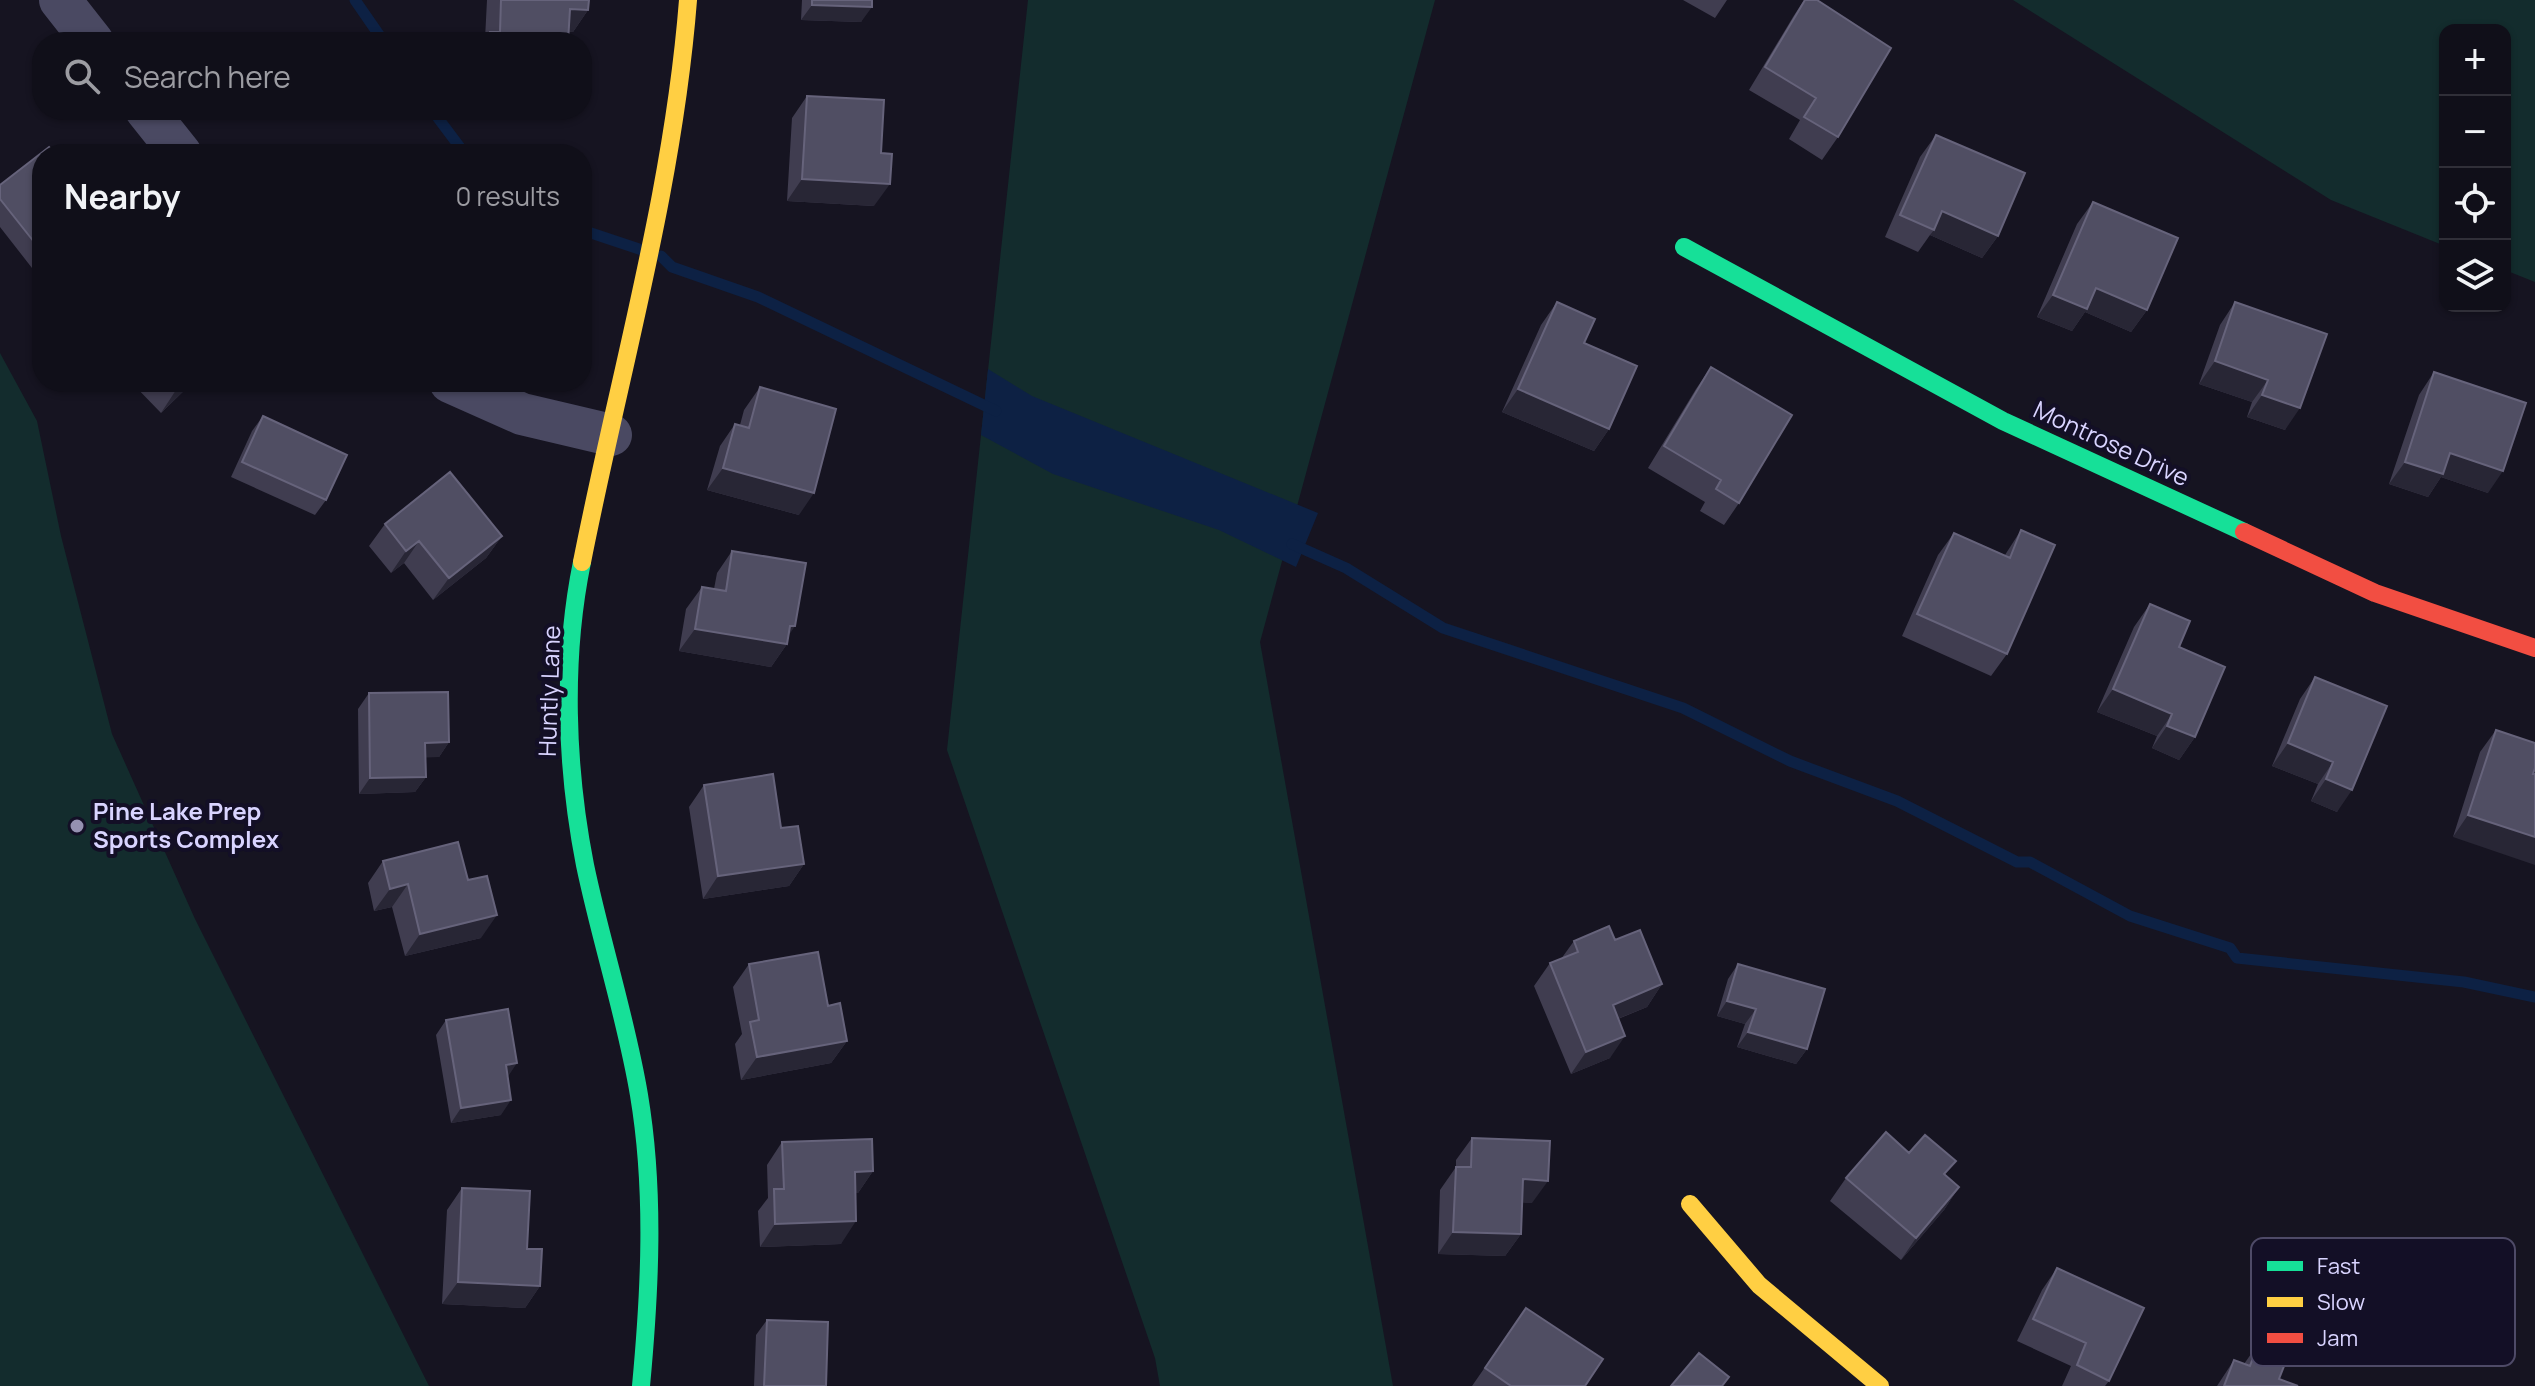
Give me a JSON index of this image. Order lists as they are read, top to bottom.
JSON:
{
  "streets": {
    "street": ["Montrose Drive", "Huntly Lane"]
  },
  "places": ["Pine Lake Prep Sports Complex"],
  "legend": ["Fast", "Slow", "Jam"],
  "page": {
    "map_buttons": ["+", "−"],
    "search": "Search here",
    "heading": ["Nearby", "0 results"]
  }
}
